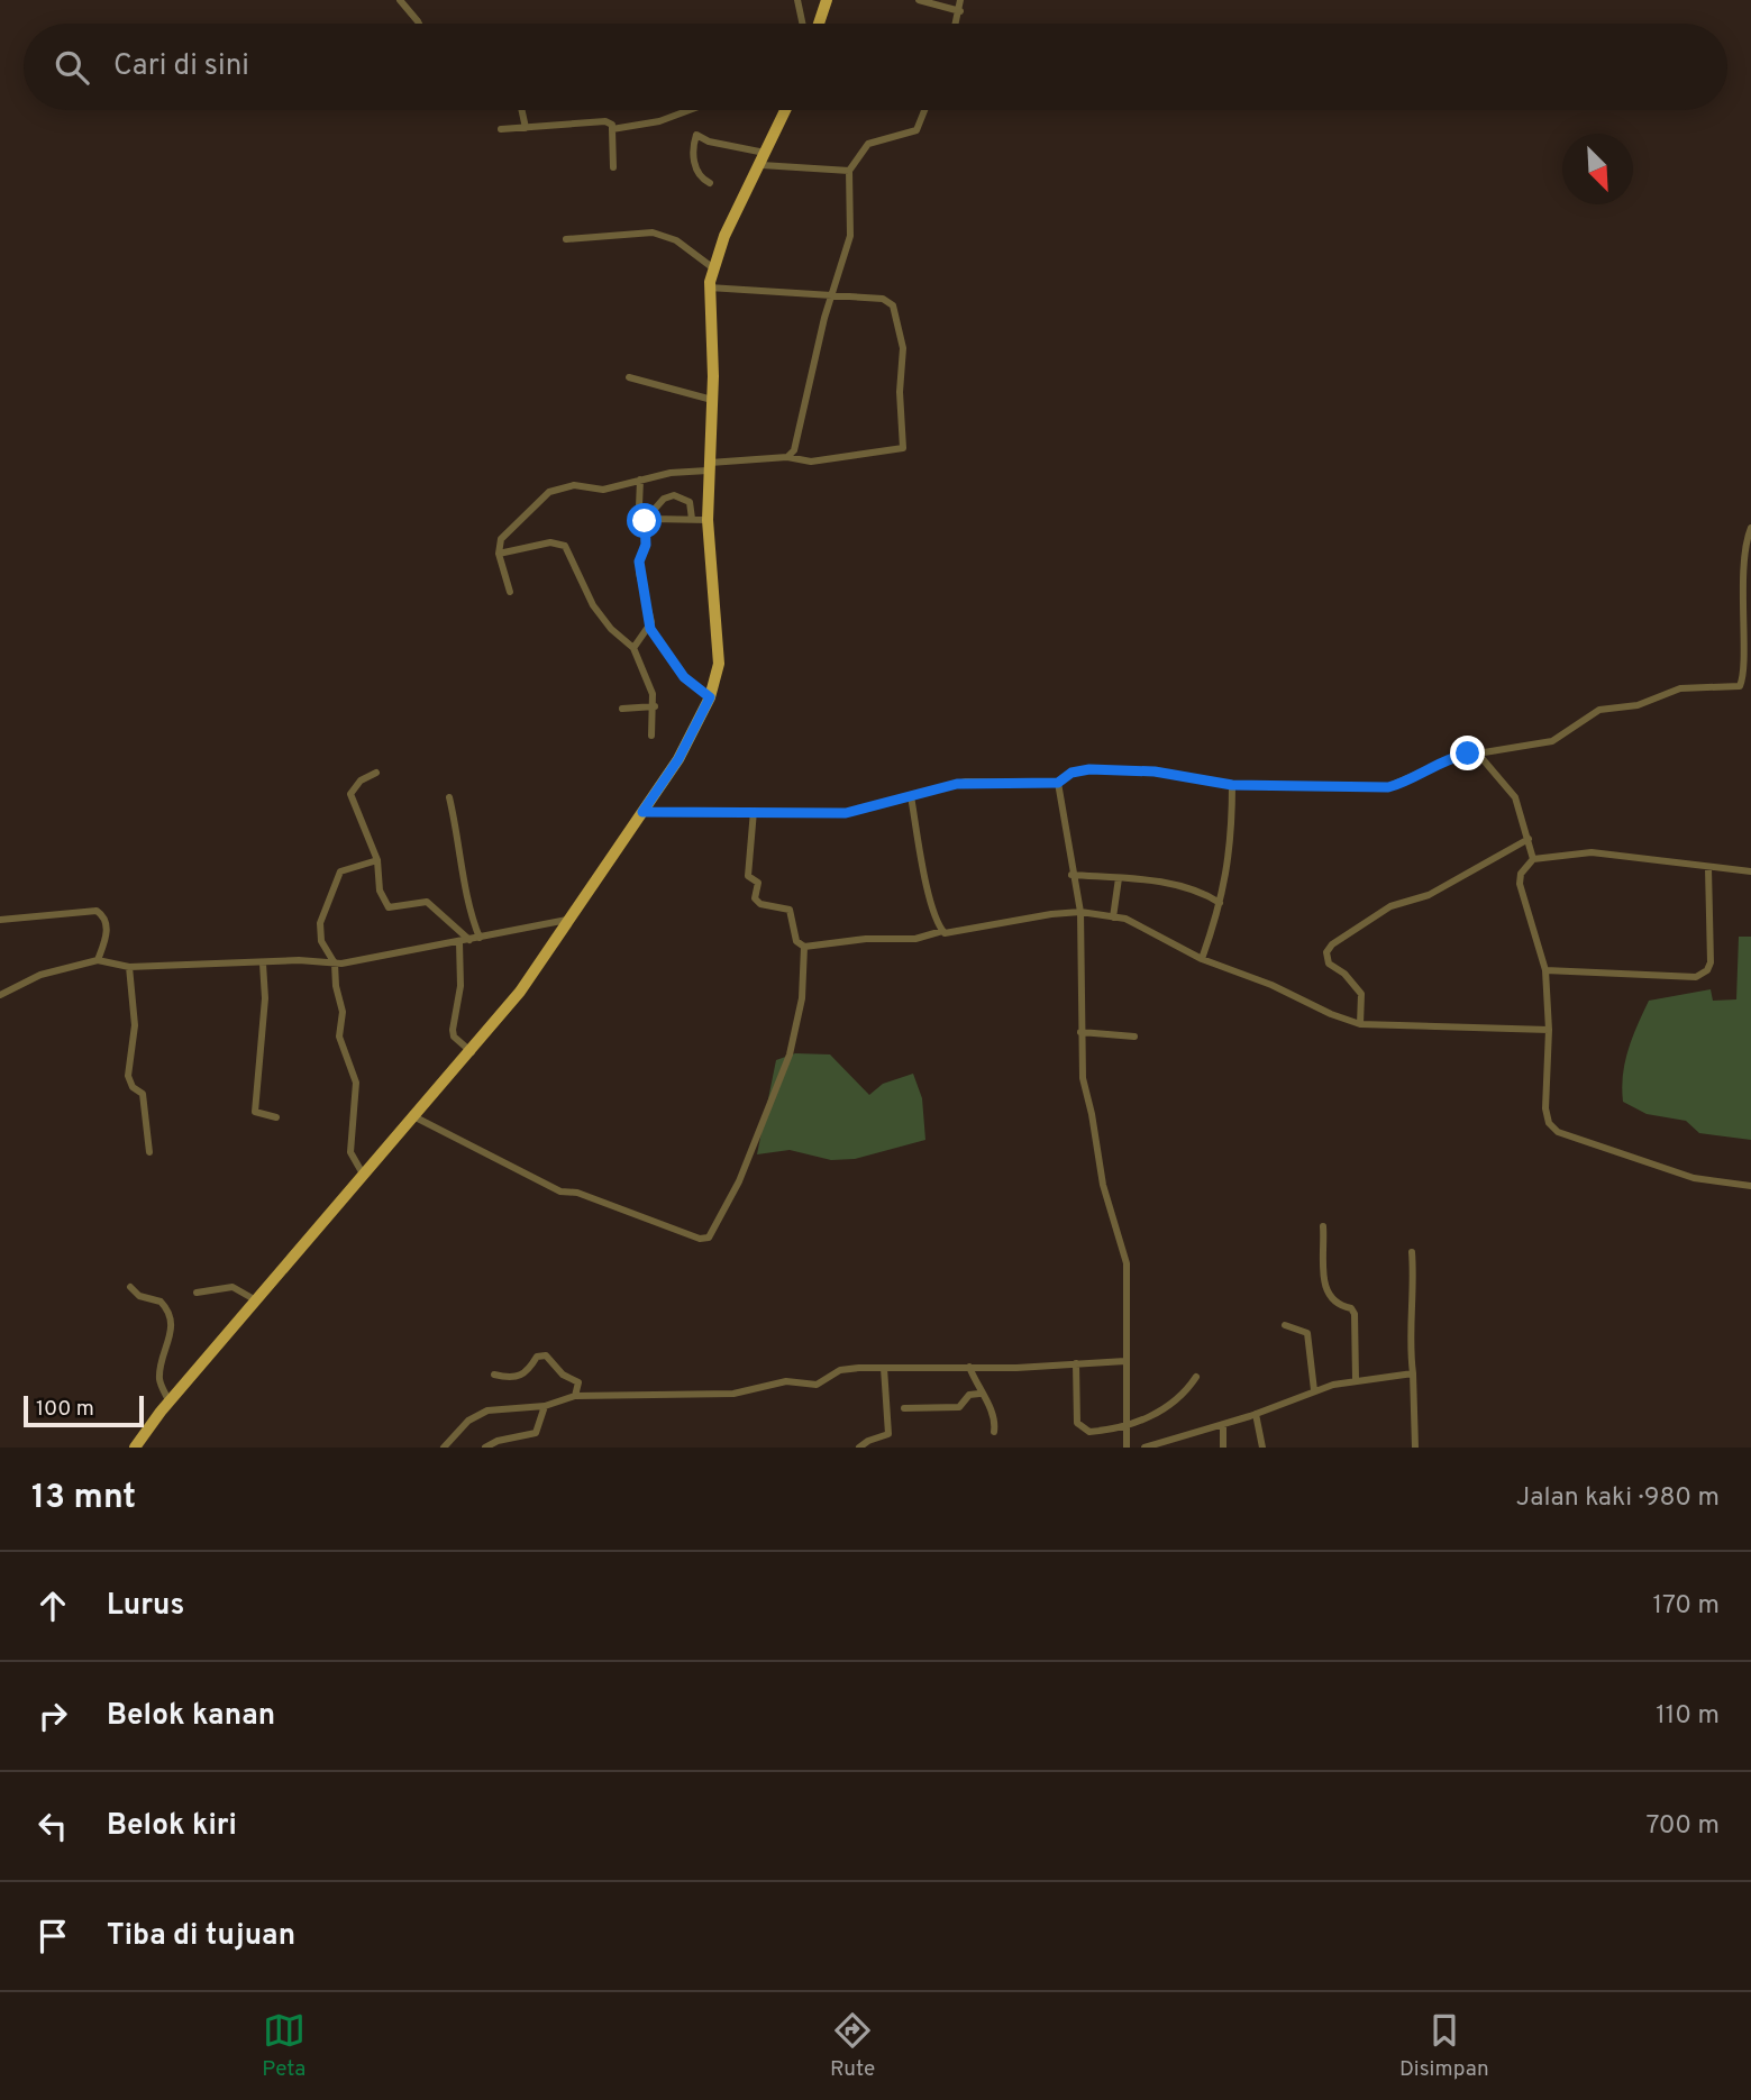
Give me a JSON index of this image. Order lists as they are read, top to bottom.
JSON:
{
  "scale_bar": "100 m",
  "north": "bottom right",
  "page": {
    "search": "Cari di sini",
    "scale": "100 m",
    "heading": ["13 mnt", "Jalan kaki · 980 m"],
    "list": [
      ["Lurus", "170 m"],
      ["Belok kanan", "110 m"],
      ["Belok kiri", "700 m"],
      "Tiba di tujuan"
    ],
    "nav": ["Peta", "Rute", "Disimpan"]
  }
}
